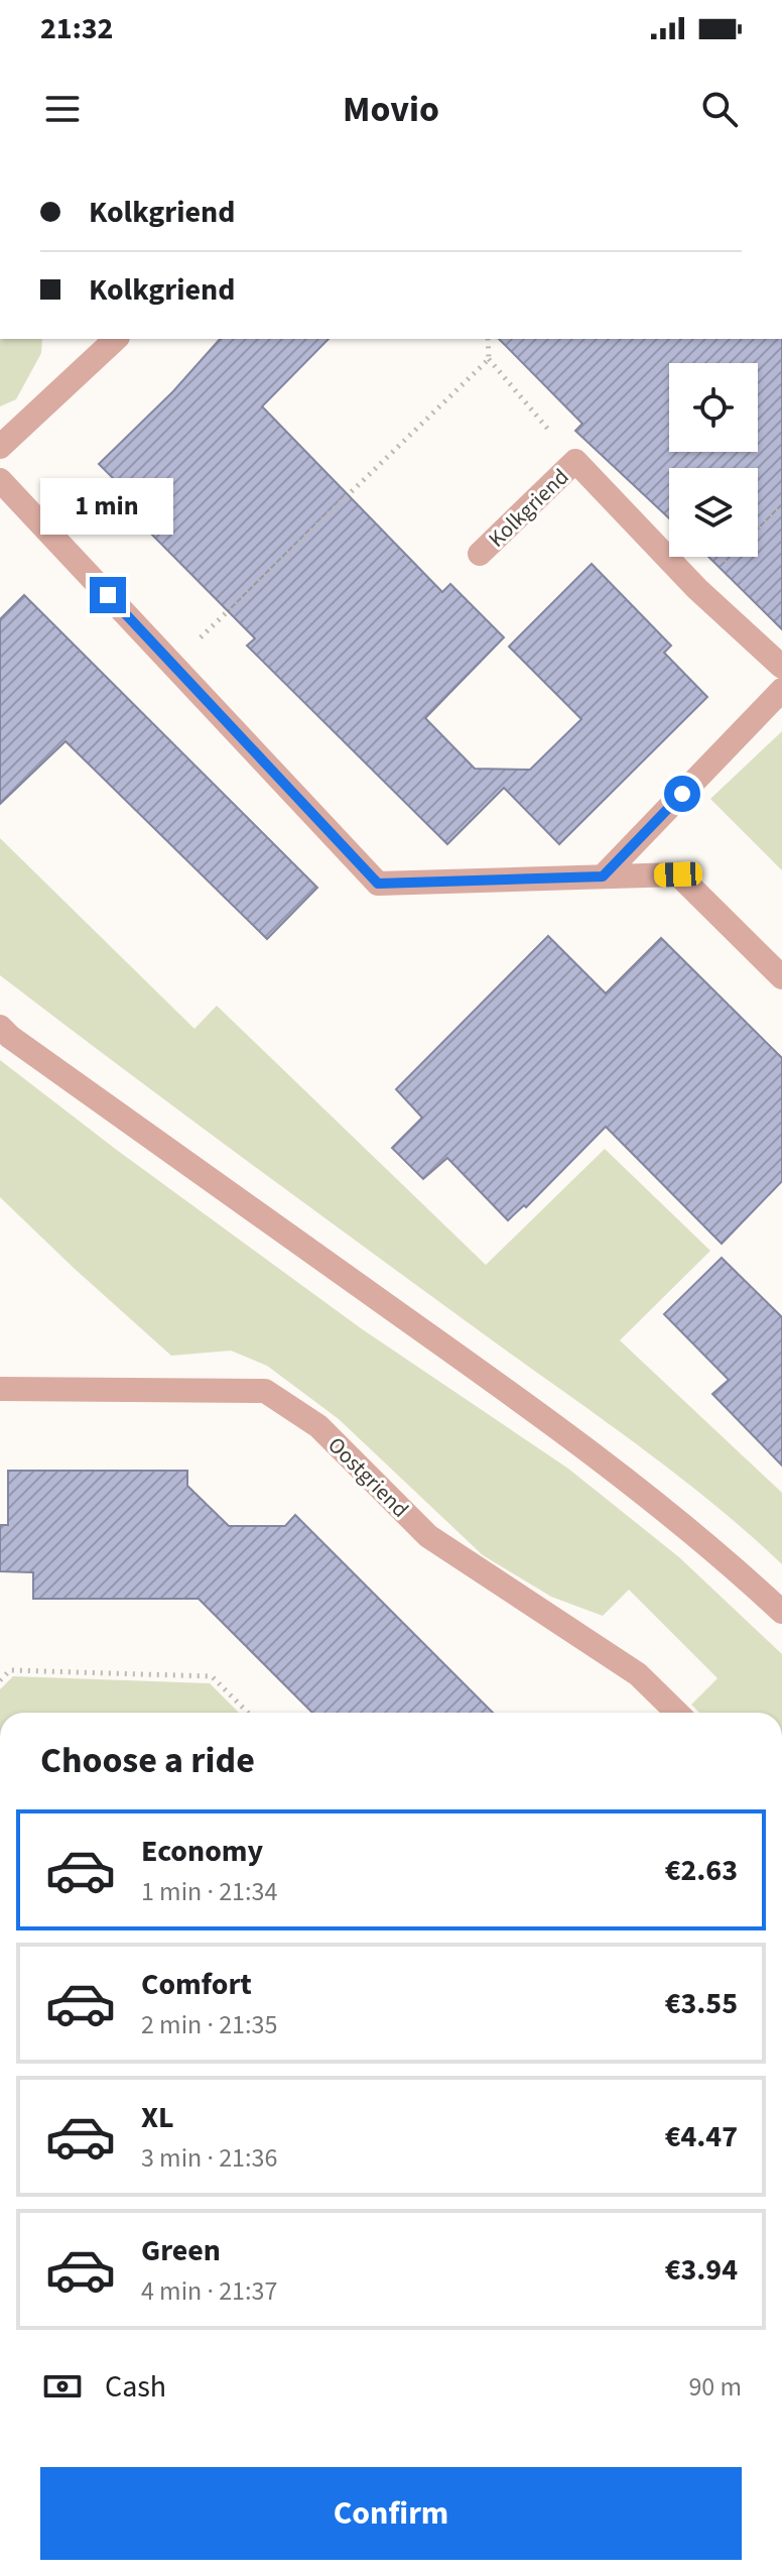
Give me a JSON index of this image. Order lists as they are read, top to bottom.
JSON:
{
  "streets": {
    "street": ["Kolkgriend", "Oostgriend"]
  },
  "page": {
    "status": "21:32",
    "header": "Movio",
    "banner": ["Kolkgriend", "Kolkgriend"],
    "bubble": "1 min",
    "heading": "Choose a ride",
    "list": [
      {
        "name": "Economy",
        "note": "1 min · 21:34",
        "value": "€2.63"
      },
      {
        "name": "Comfort",
        "note": "2 min · 21:35",
        "value": "€3.55"
      },
      {
        "name": "XL",
        "note": "3 min · 21:36",
        "value": "€4.47"
      },
      {
        "name": "Green",
        "note": "4 min · 21:37",
        "value": "€3.94"
      }
    ],
    "pay": ["Cash", "90 m"],
    "buttons": "Confirm"
  }
}
